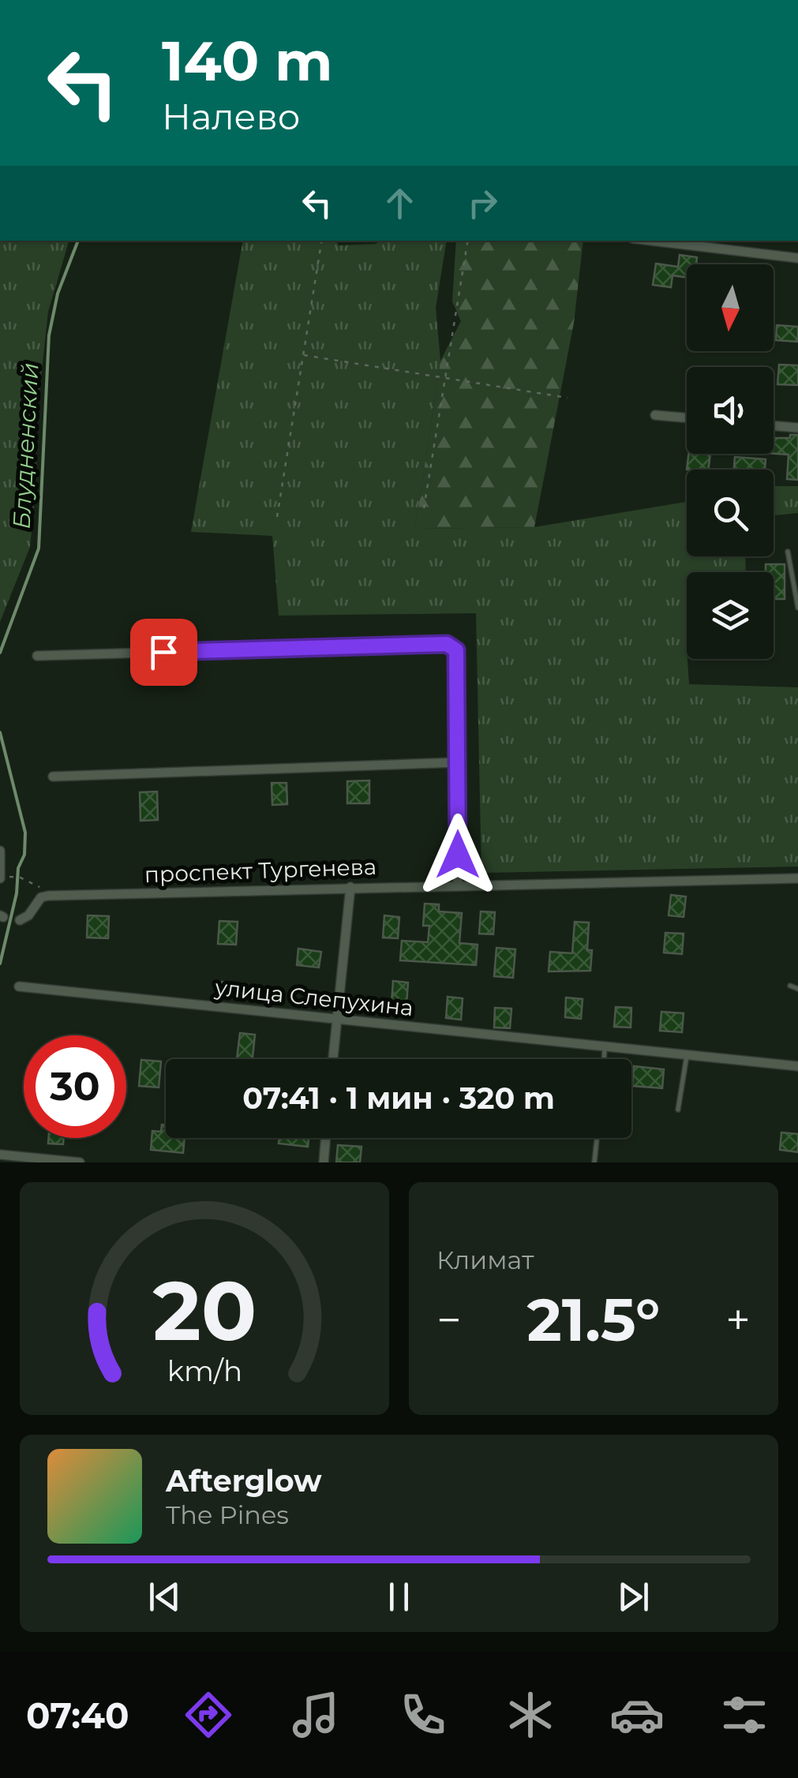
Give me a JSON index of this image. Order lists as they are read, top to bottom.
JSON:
{
  "streets": {
    "street": ["проспект Тургенева", "улица Слепухина"]
  },
  "water": ["Блудненский"],
  "north": "bottom",
  "page": {
    "turn": ["140 m", "Налево"],
    "limit": "30",
    "trip": "07:41 · 1 мин · 320 m",
    "tile": "Климат",
    "heat": ["−", "21.5°", "+"],
    "song": ["Afterglow", "The Pines"],
    "tabs": "07:40",
    "gauge": ["20", "km/h"]
  }
}
